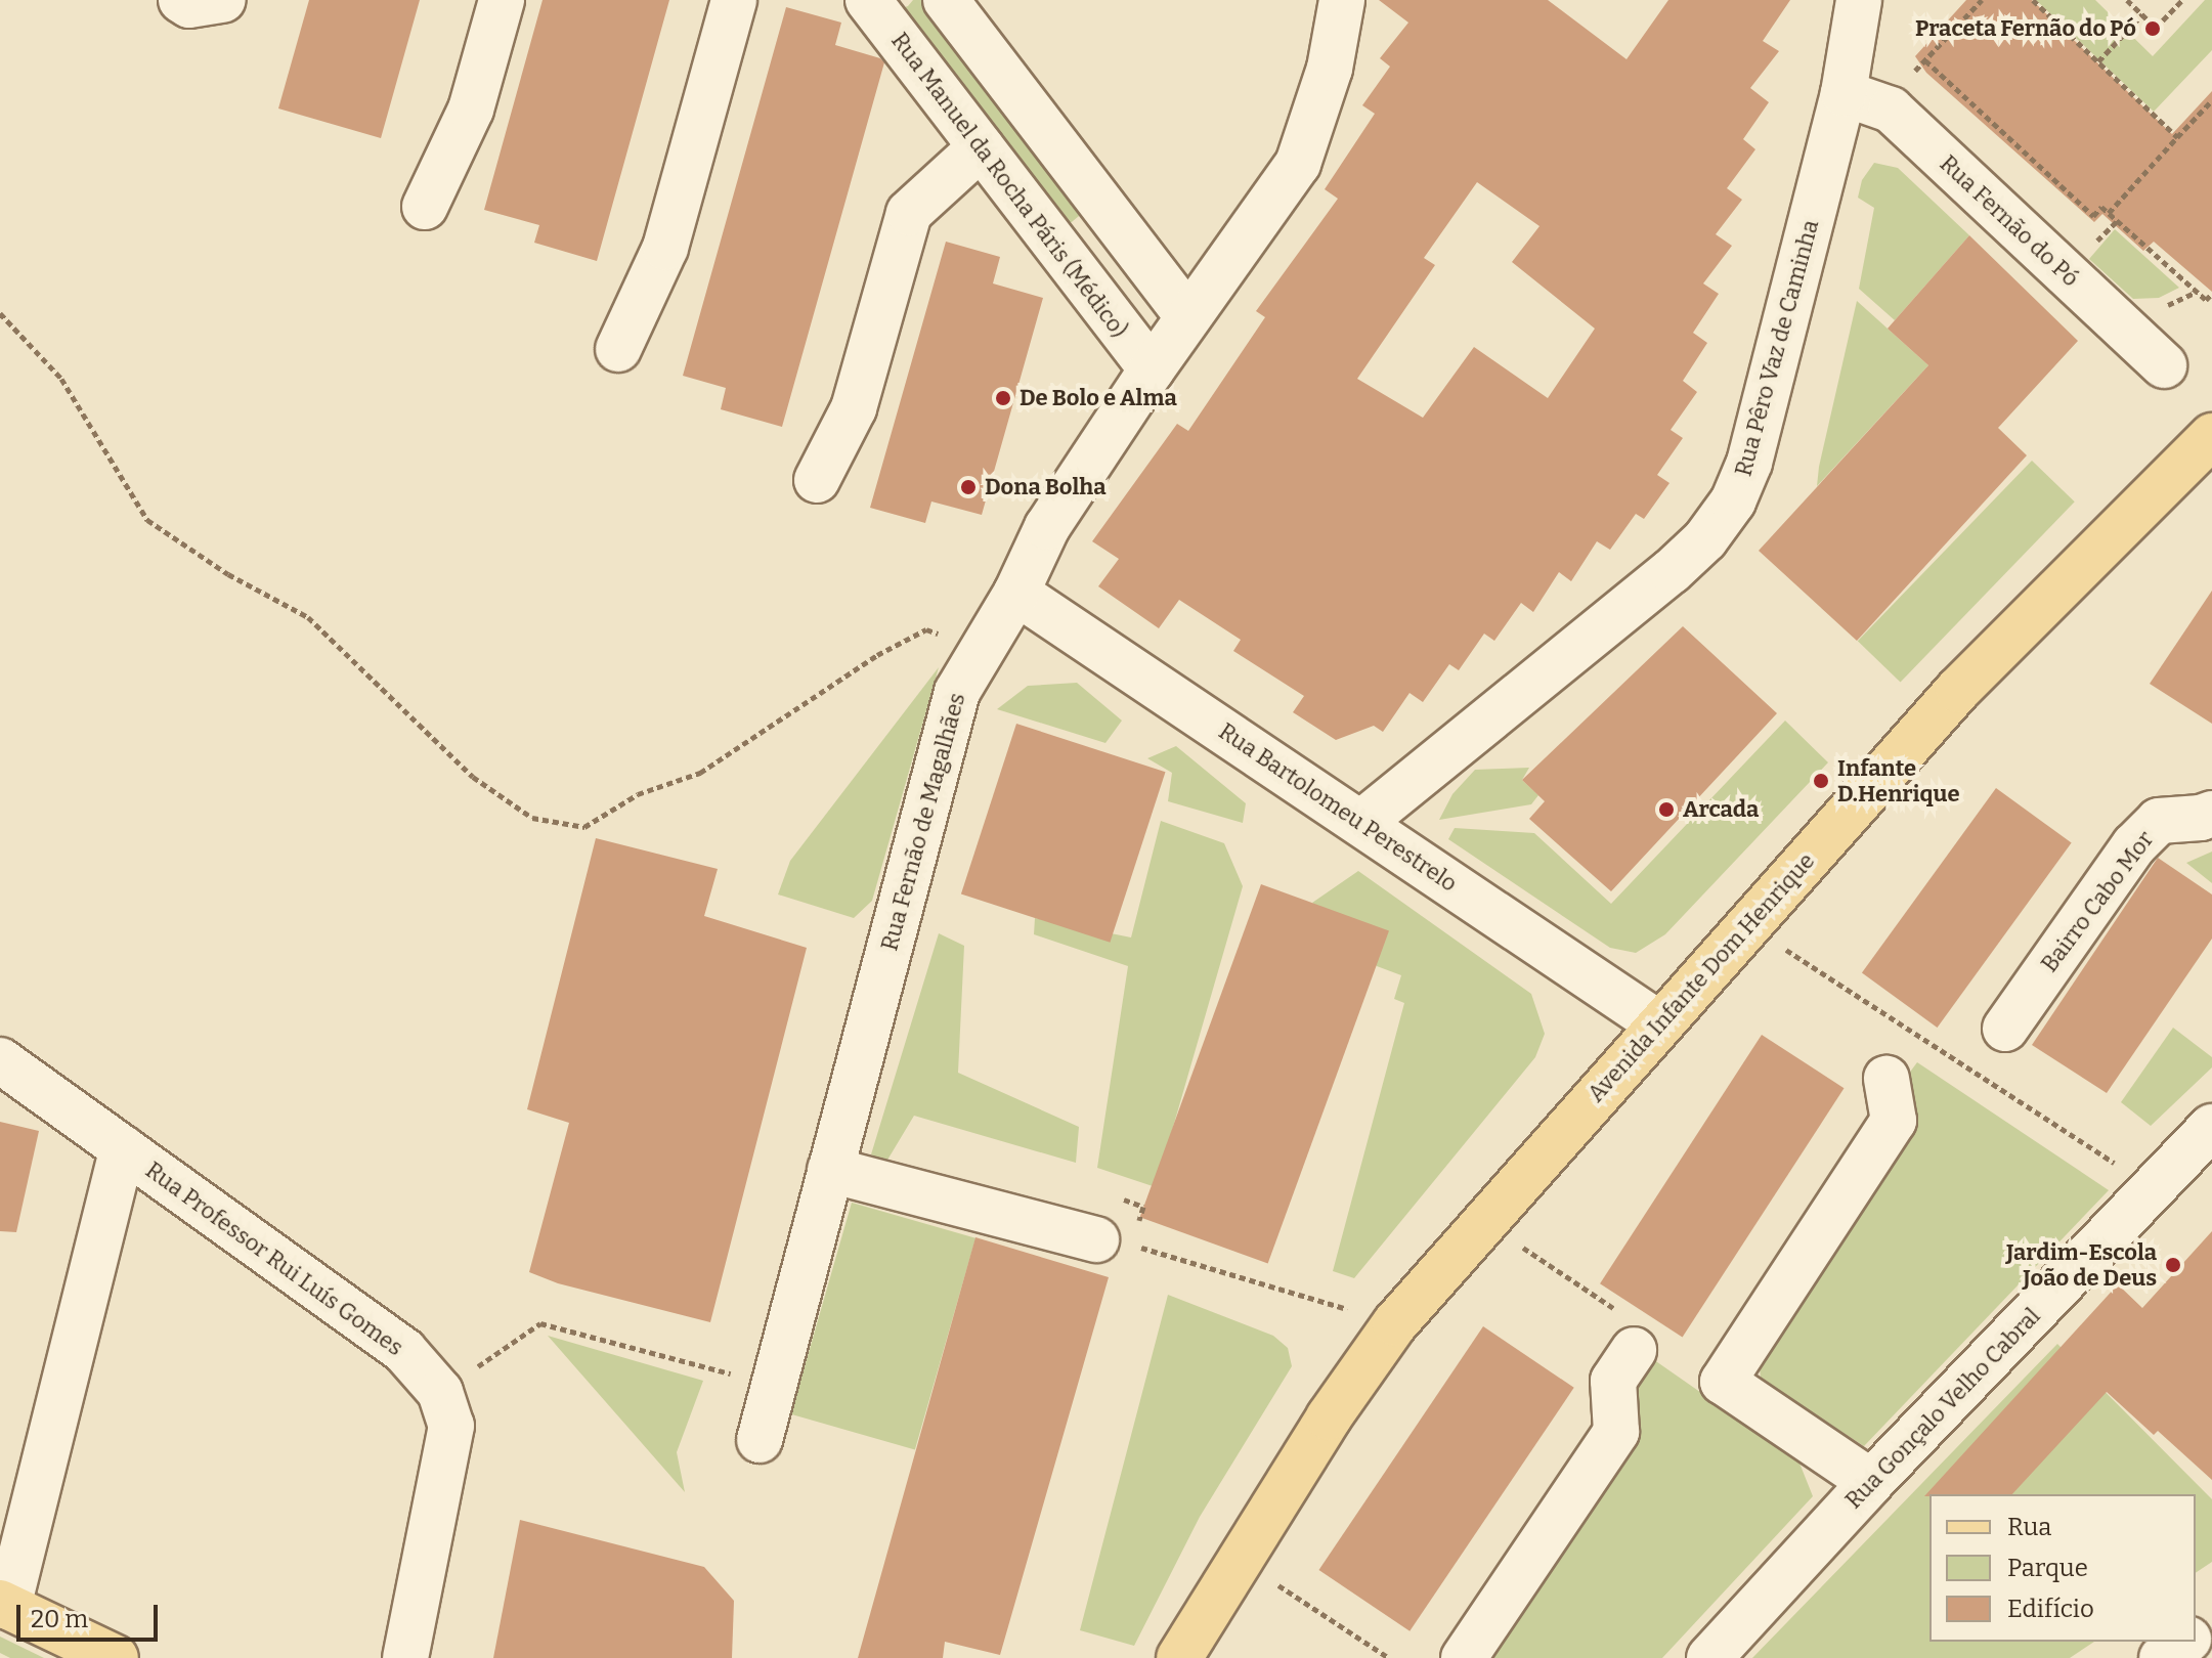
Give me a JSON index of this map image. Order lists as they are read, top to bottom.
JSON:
{
  "streets": {
    "main road": ["Avenida Infante Dom Henrique"],
    "street": [
      "Rua Manuel da Rocha Páris (Médico)",
      "Rua Fernão do Pó",
      "Rua Pêro Vaz de Caminha",
      "Rua Bartolomeu Perestrelo",
      "Rua Fernão de Magalhães",
      "Bairro Cabo Mor",
      "Rua Professor Rui Luís Gomes",
      "Rua Gonçalo Velho Cabral"
    ]
  },
  "crossings": [
    ["Rua Manuel da Rocha Páris (Médico)", "Rua Fernão de Magalhães"],
    ["Rua Fernão do Pó", "Rua Pêro Vaz de Caminha"],
    ["Rua Pêro Vaz de Caminha", "Rua Bartolomeu Perestrelo"],
    ["Rua Bartolomeu Perestrelo", "Rua Fernão de Magalhães"],
    ["Rua Bartolomeu Perestrelo", "Avenida Infante Dom Henrique"]
  ],
  "places": [
    "Praceta Fernão do Pó",
    "De Bolo e Alma",
    "Dona Bolha",
    "Infante D.Henrique",
    "Arcada",
    "Jardim-Escola João de Deus"
  ],
  "legend": ["Rua", "Parque", "Edifício"],
  "scale_bar": "20 m"
}
